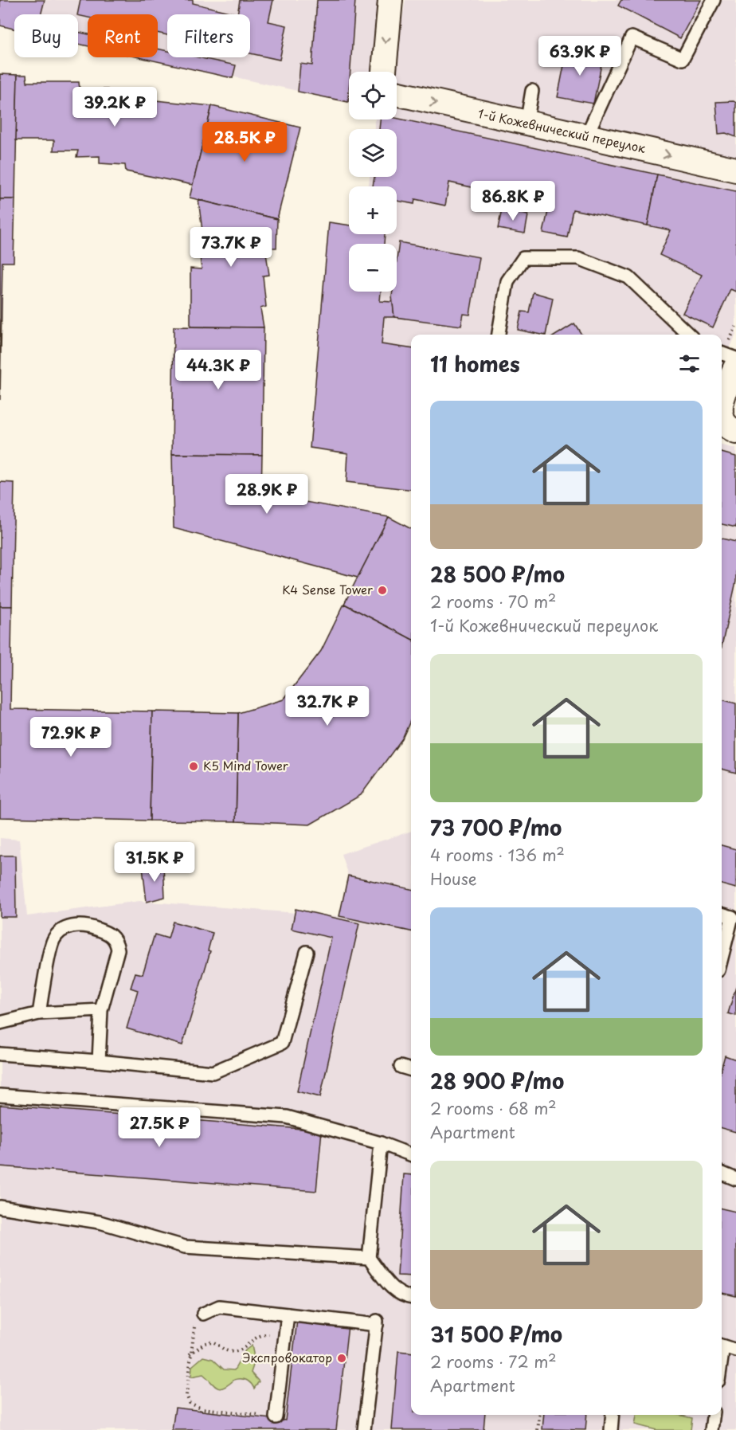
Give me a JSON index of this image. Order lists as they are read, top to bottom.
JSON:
{
  "streets": {
    "street": ["1-й Кожевнический переулок"]
  },
  "one_way": ["1-й Кожевнический переулок"],
  "places": ["К4 Sense Tower", "К5 Mind Tower", "Экспровокатор"],
  "page": {
    "chip": ["Buy", "Rent", "Filters"],
    "price": [
      "63.9K ₽",
      "39.2K ₽",
      "28.5K ₽",
      "86.8K ₽",
      "73.7K ₽",
      "44.3K ₽",
      "28.9K ₽",
      "32.7K ₽",
      "72.9K ₽",
      "31.5K ₽",
      "27.5K ₽"
    ],
    "map_buttons": ["+", "−"],
    "heading": "11 homes",
    "list": [
      {
        "name": "28 500 ₽/mo",
        "note": "2 rooms · 70 m² · 1-й Кожевнический переулок"
      },
      {
        "name": "73 700 ₽/mo",
        "note": "4 rooms · 136 m² · House"
      },
      {
        "name": "28 900 ₽/mo",
        "note": "2 rooms · 68 m² · Apartment"
      },
      {
        "name": "31 500 ₽/mo",
        "note": "2 rooms · 72 m² · Apartment"
      }
    ]
  }
}
